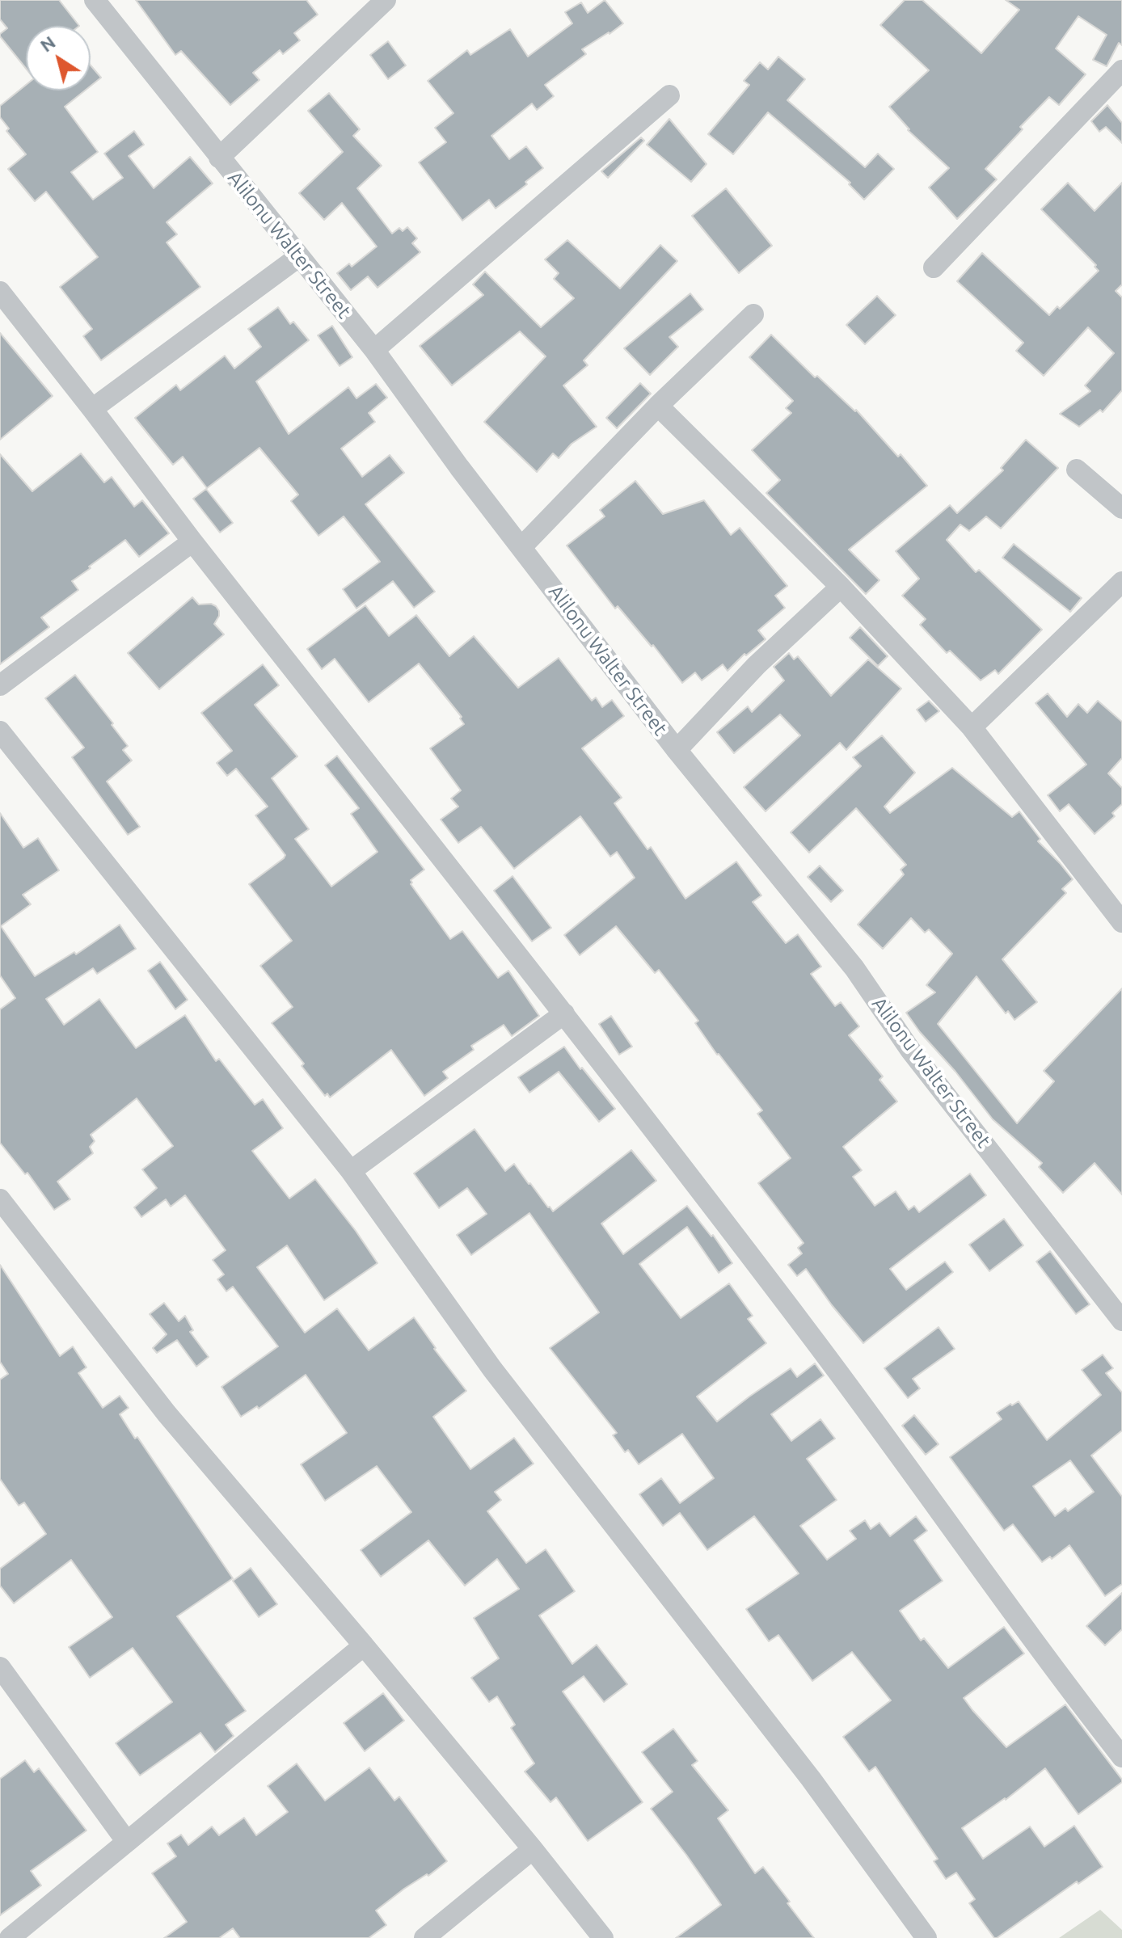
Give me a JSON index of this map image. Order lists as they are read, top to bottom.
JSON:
{
  "streets": {
    "street": ["Alilonu Walter Street"]
  },
  "north": "top left"
}
